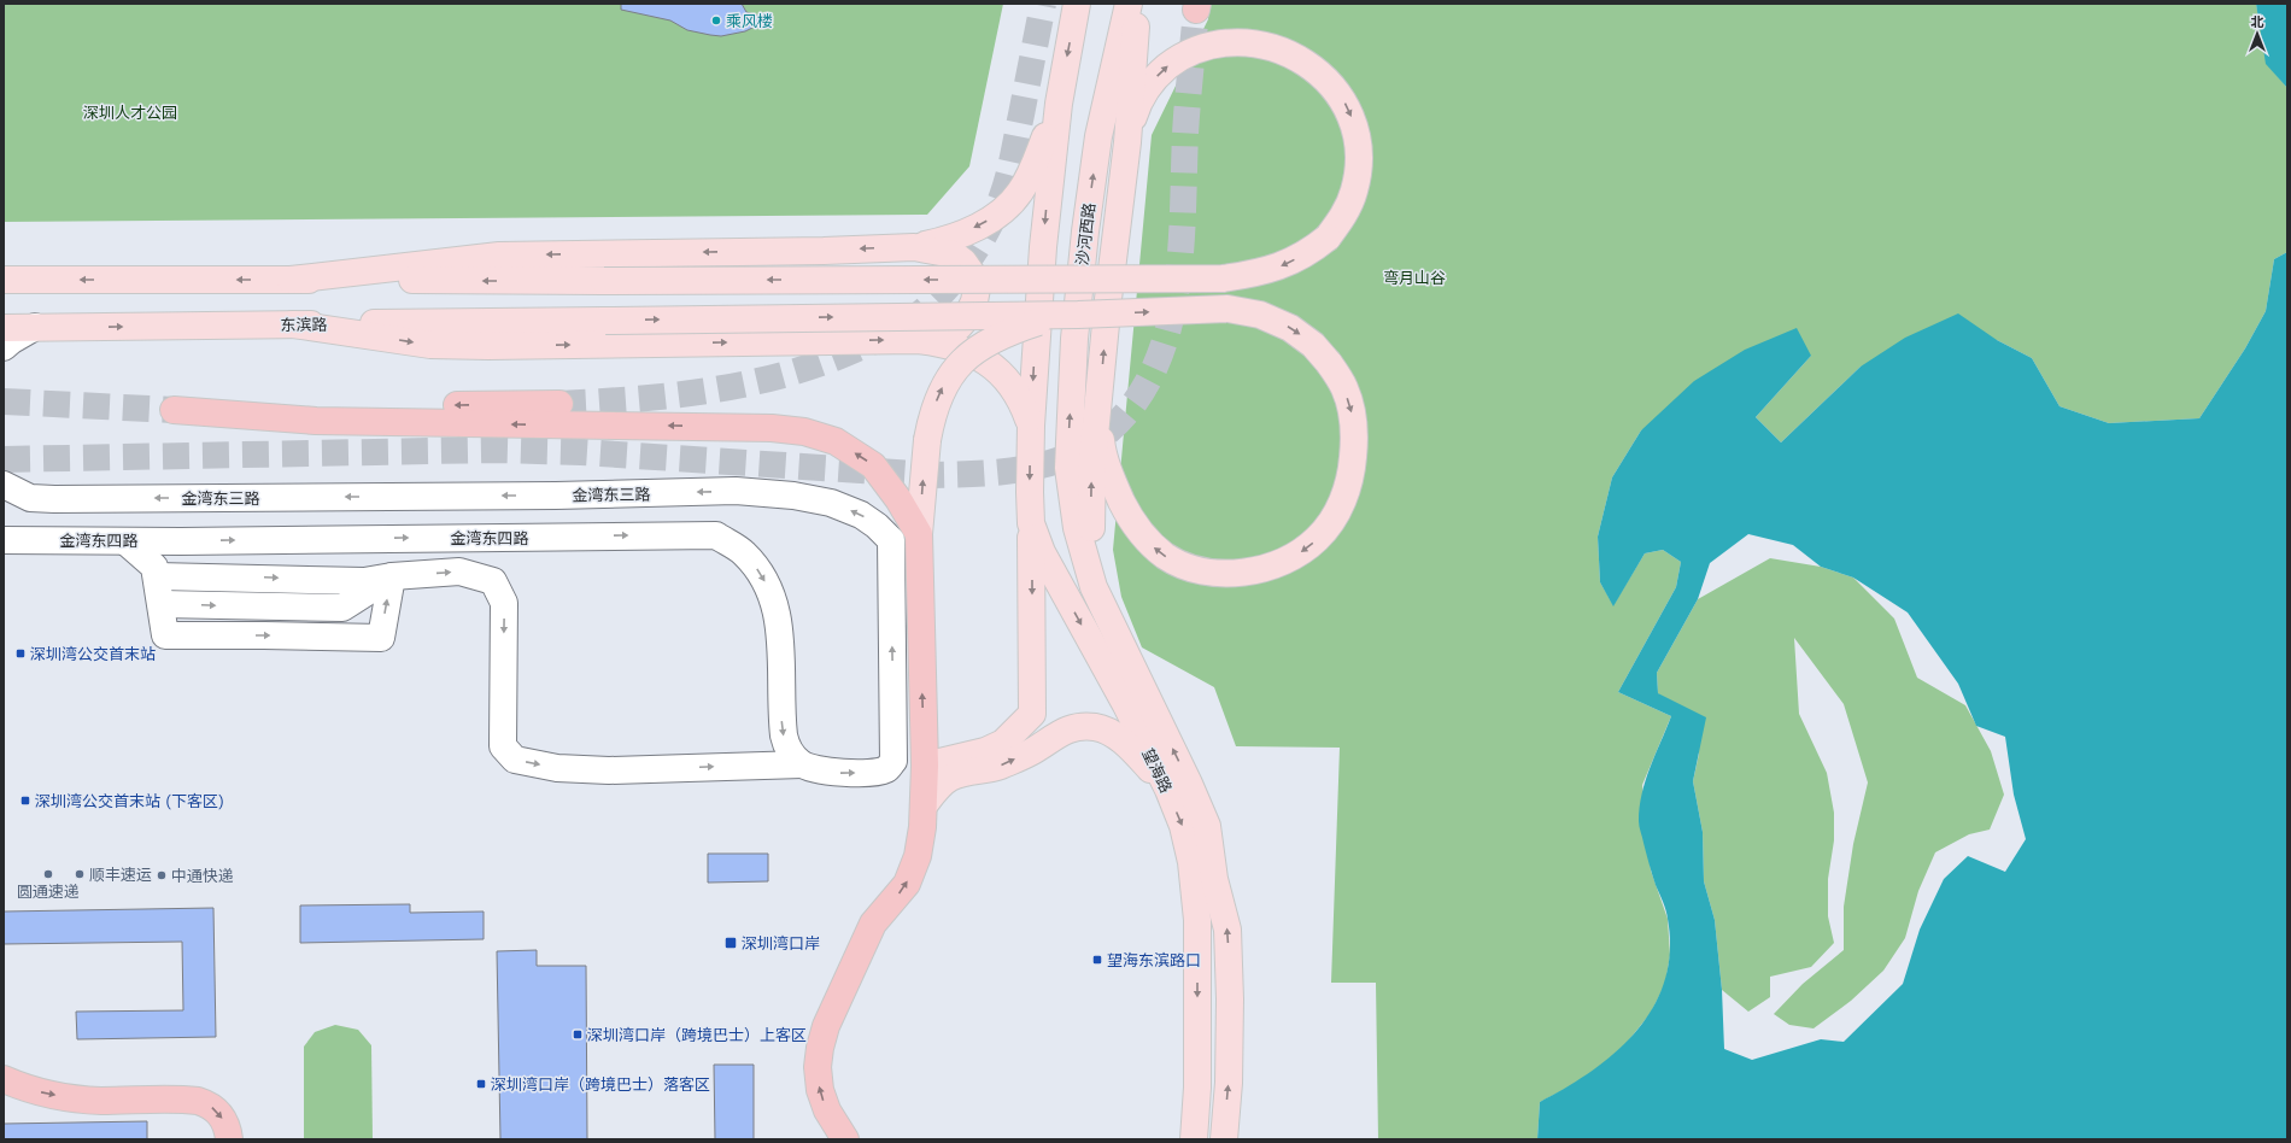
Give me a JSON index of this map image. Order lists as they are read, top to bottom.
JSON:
{
  "streets": {
    "main road": ["沙河西路", "东滨路", "望海路"],
    "street": ["金湾东三路", "金湾东四路"]
  },
  "crossings": [
    ["沙河西路", "望海路"],
    ["金湾东三路", "金湾东四路"]
  ],
  "one_way": ["金湾东四路"],
  "parks": ["深圳人才公园", "弯月山谷"],
  "places": {
    "other": [
      "乘风楼",
      "圆通速递",
      "顺丰速运",
      "中通快递"
    ],
    "transit": [
      "深圳湾公交首末站",
      "深圳湾公交首末站 (下客区)",
      "深圳湾口岸",
      "望海东滨路口",
      "深圳湾口岸（跨境巴士）上客区",
      "深圳湾口岸（跨境巴士）落客区"
    ]
  },
  "north": "top"
}
